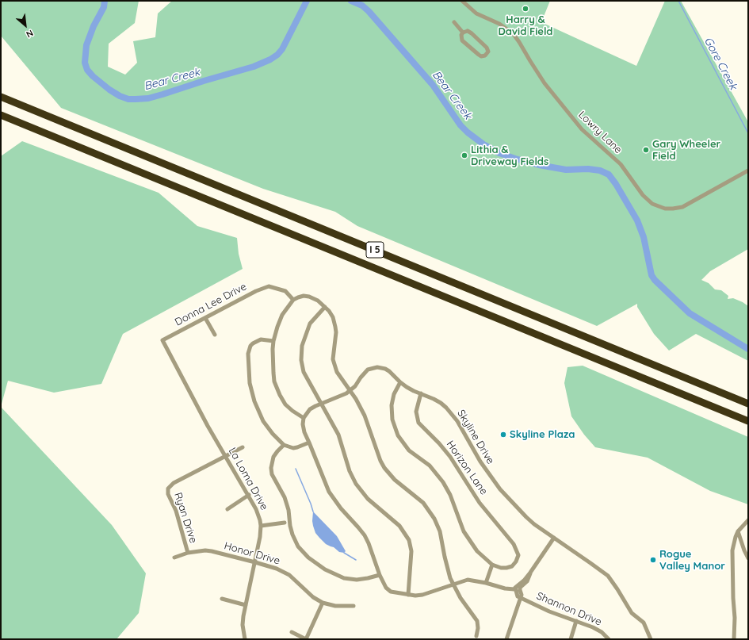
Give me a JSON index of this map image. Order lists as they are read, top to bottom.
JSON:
{
  "streets": {
    "highway": ["I 5"],
    "street": [
      "Lowry Lane",
      "Donna Lee Drive",
      "Skyline Drive",
      "Horizon Lane",
      "La Loma Drive",
      "Ryan Drive",
      "Honor Drive",
      "Shannon Drive"
    ]
  },
  "crossings": [
    ["Donna Lee Drive", "La Loma Drive"],
    ["Skyline Drive", "Horizon Lane"],
    ["La Loma Drive", "Ryan Drive"],
    ["La Loma Drive", "Honor Drive"],
    ["Ryan Drive", "Honor Drive"]
  ],
  "water": ["Gore Creek", "Bear Creek"],
  "places": [
    "Harry & David Field",
    "Gary Wheeler Field",
    "Lithia & Driveway Fields",
    "Skyline Plaza",
    "Rogue Valley Manor"
  ],
  "north": "bottom right"
}
